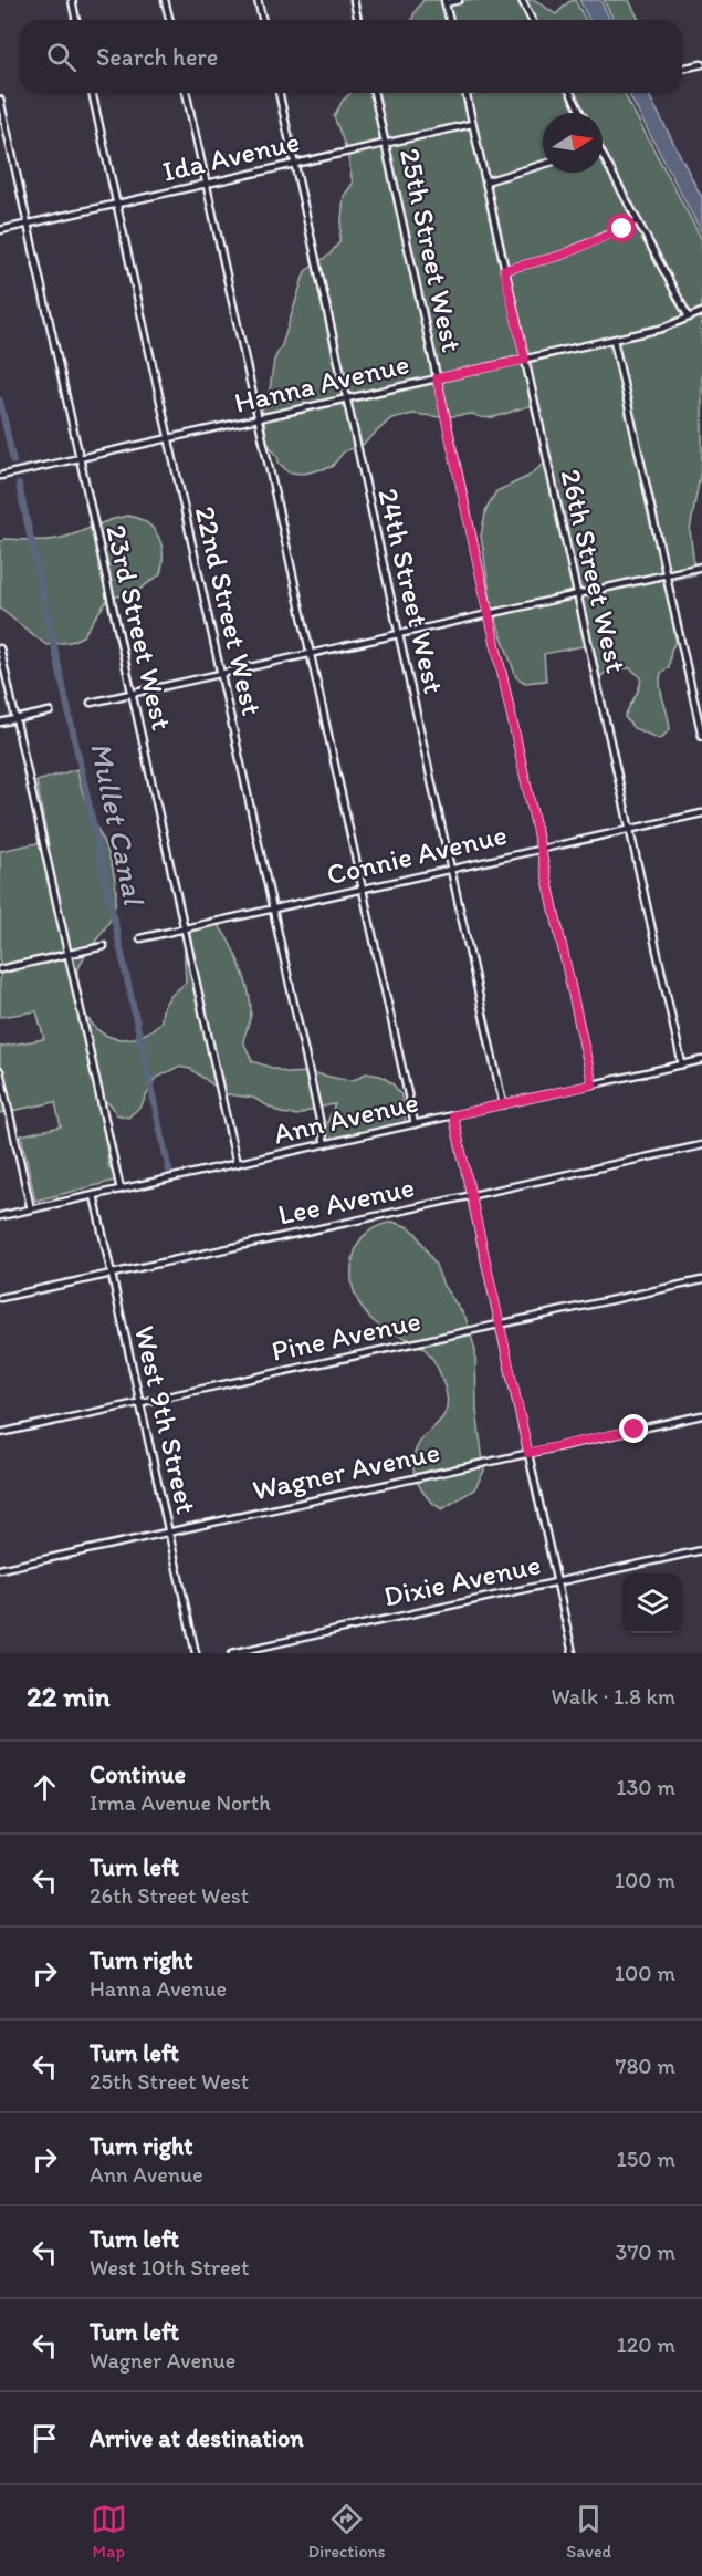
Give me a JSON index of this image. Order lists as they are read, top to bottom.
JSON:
{
  "streets": {
    "street": [
      "Ida Avenue",
      "25th Street West",
      "Hanna Avenue",
      "26th Street West",
      "24th Street West",
      "22nd Street West",
      "23rd Street West",
      "Connie Avenue",
      "Ann Avenue",
      "Lee Avenue",
      "Pine Avenue",
      "West 9th Street",
      "Wagner Avenue",
      "Dixie Avenue"
    ]
  },
  "crossings": [
    ["Ida Avenue", "25th Street West"],
    ["Ida Avenue", "26th Street West"],
    ["Ida Avenue", "24th Street West"],
    ["Ida Avenue", "22nd Street West"],
    ["Ida Avenue", "23rd Street West"],
    ["25th Street West", "Hanna Avenue"],
    ["25th Street West", "Connie Avenue"],
    ["25th Street West", "Ann Avenue"],
    ["Hanna Avenue", "26th Street West"],
    ["Hanna Avenue", "24th Street West"],
    ["Hanna Avenue", "22nd Street West"],
    ["Hanna Avenue", "23rd Street West"],
    ["26th Street West", "Connie Avenue"],
    ["26th Street West", "Ann Avenue"],
    ["24th Street West", "Connie Avenue"],
    ["24th Street West", "Ann Avenue"],
    ["22nd Street West", "Connie Avenue"],
    ["22nd Street West", "Ann Avenue"],
    ["23rd Street West", "Connie Avenue"],
    ["23rd Street West", "Ann Avenue"],
    ["Ann Avenue", "West 9th Street"],
    ["Lee Avenue", "West 9th Street"],
    ["Pine Avenue", "West 9th Street"],
    ["West 9th Street", "Wagner Avenue"]
  ],
  "water": ["Mullet Canal"],
  "north": "right",
  "page": {
    "search": "Search here",
    "heading": ["22 min", "Walk · 1.8 km"],
    "list": [
      ["Continue", "Irma Avenue North", "130 m"],
      ["Turn left", "26th Street West", "100 m"],
      ["Turn right", "Hanna Avenue", "100 m"],
      ["Turn left", "25th Street West", "780 m"],
      ["Turn right", "Ann Avenue", "150 m"],
      ["Turn left", "West 10th Street", "370 m"],
      ["Turn left", "Wagner Avenue", "120 m"],
      "Arrive at destination"
    ],
    "nav": ["Map", "Directions", "Saved"]
  }
}
